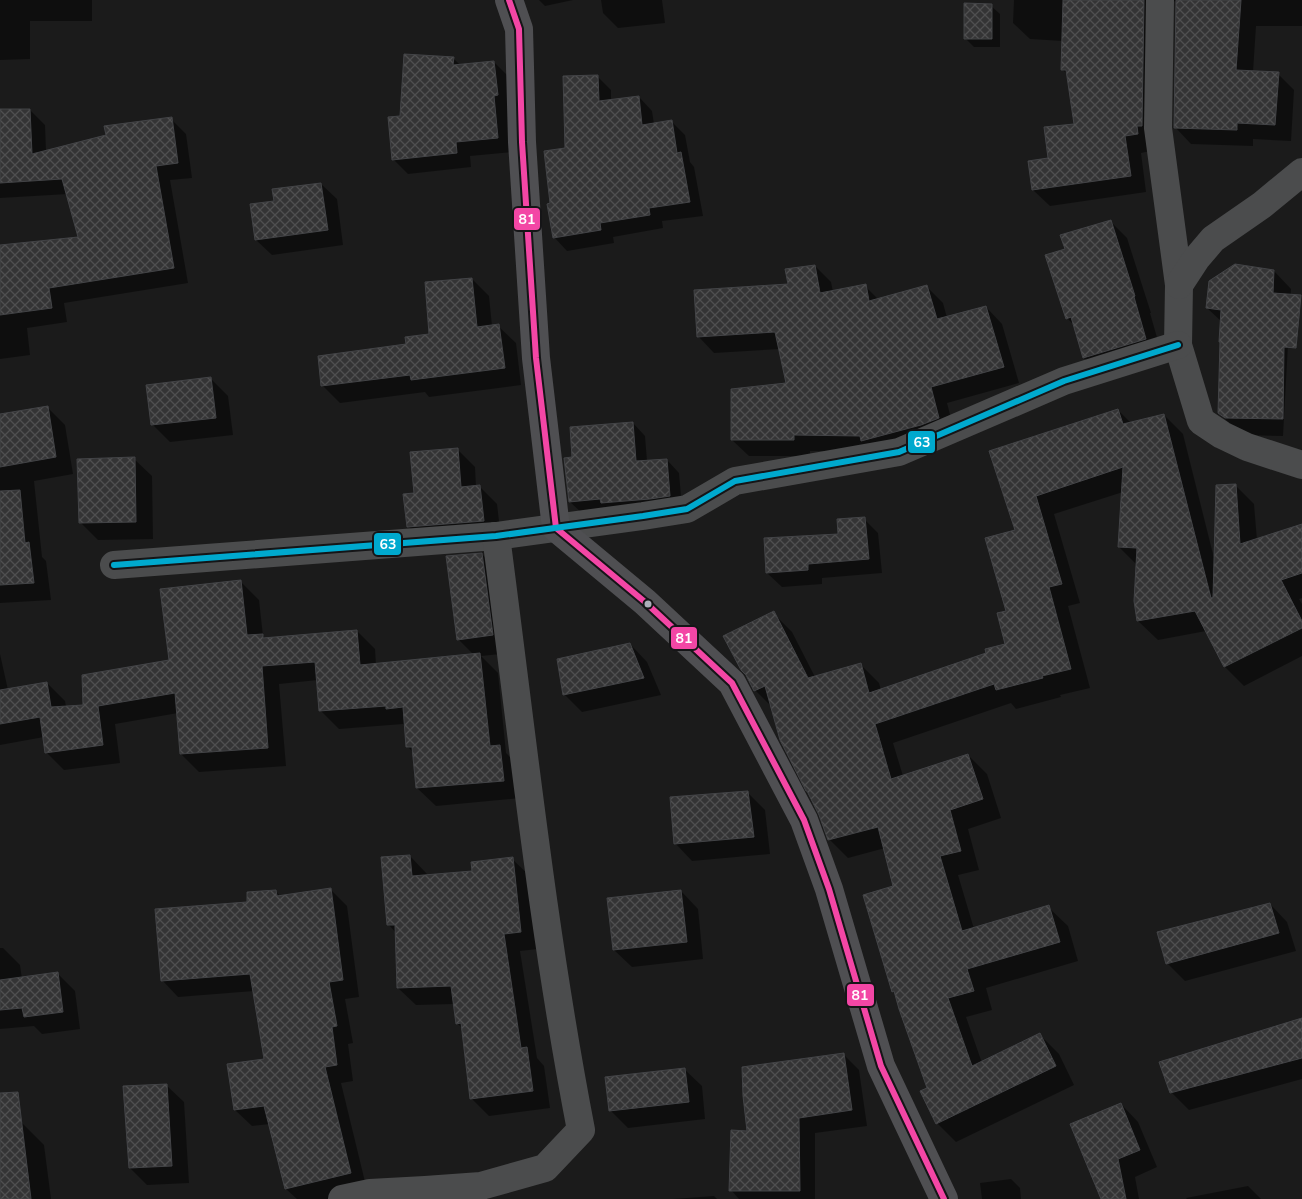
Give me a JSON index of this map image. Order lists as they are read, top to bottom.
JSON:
{
  "lines": ["transit line 81", "transit line 63"]
}
